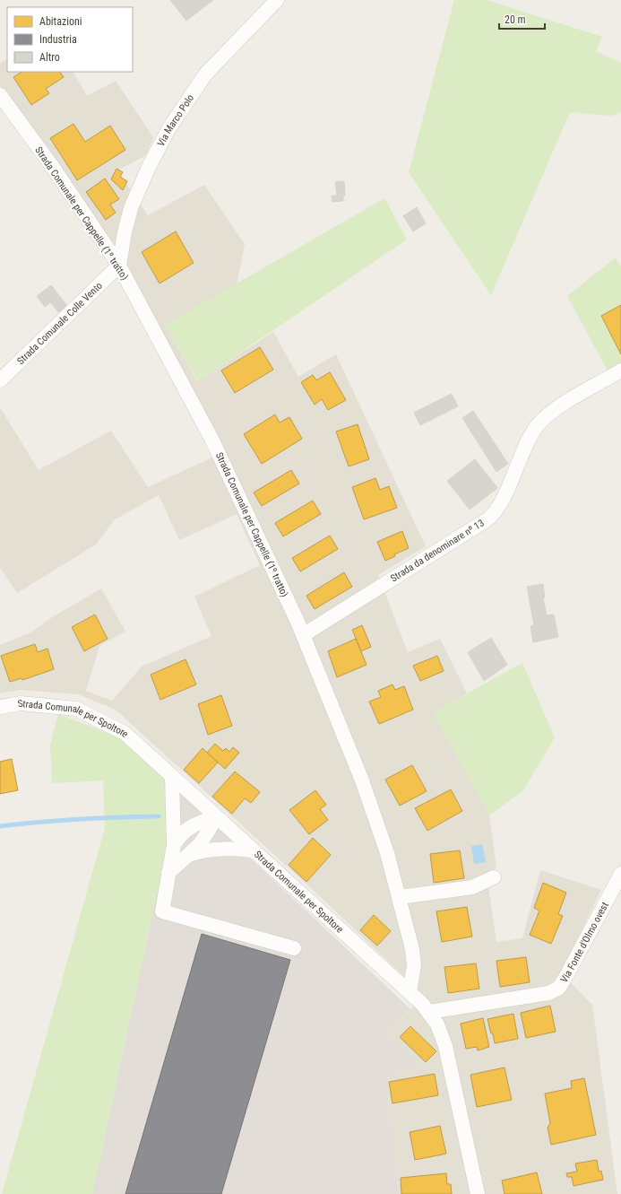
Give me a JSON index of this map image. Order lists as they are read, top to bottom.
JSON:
{
  "streets": {
    "street": [
      "Via Marco Polo",
      "Strada Comunale per Cappelle (1º tratto)",
      "Strada Comunale Colle Vento",
      "Strada da denominare nº 13",
      "Strada Comunale per Spoltore",
      "Via Fonte d'Olmo ovest"
    ]
  },
  "crossings": [
    ["Via Marco Polo", "Strada Comunale per Cappelle (1º tratto)"],
    ["Via Marco Polo", "Strada Comunale Colle Vento"],
    ["Strada Comunale per Cappelle (1º tratto)", "Strada Comunale Colle Vento"],
    ["Strada Comunale per Cappelle (1º tratto)", "Strada da denominare nº 13"],
    ["Strada Comunale per Cappelle (1º tratto)", "Strada Comunale per Spoltore"],
    ["Strada Comunale per Spoltore", "Via Fonte d'Olmo ovest"]
  ],
  "legend": ["Abitazioni", "Industria", "Altro"],
  "scale_bar": "20 m"
}
